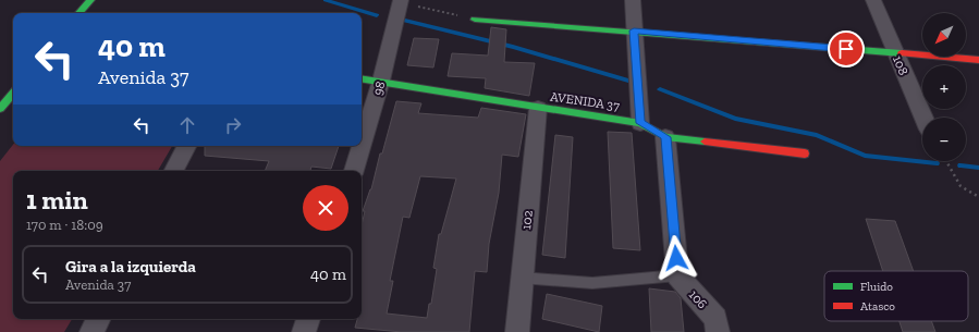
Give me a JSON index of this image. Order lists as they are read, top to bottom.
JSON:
{
  "streets": {
    "street": [
      "108",
      "98",
      "AVENIDA 37",
      "102",
      "106"
    ]
  },
  "crossings": [
    ["98", "AVENIDA 37"],
    ["AVENIDA 37", "102"]
  ],
  "legend": ["Fluido", "Atasco"],
  "north": "bottom left",
  "page": {
    "map_buttons": ["+", "−"],
    "turn": ["40 m", "Avenida 37"],
    "heading": ["1 min", "170 m · 18:09"],
    "list": [
      {
        "name": "Gira a la izquierda",
        "note": "Avenida 37",
        "value": "40 m"
      }
    ]
  }
}
